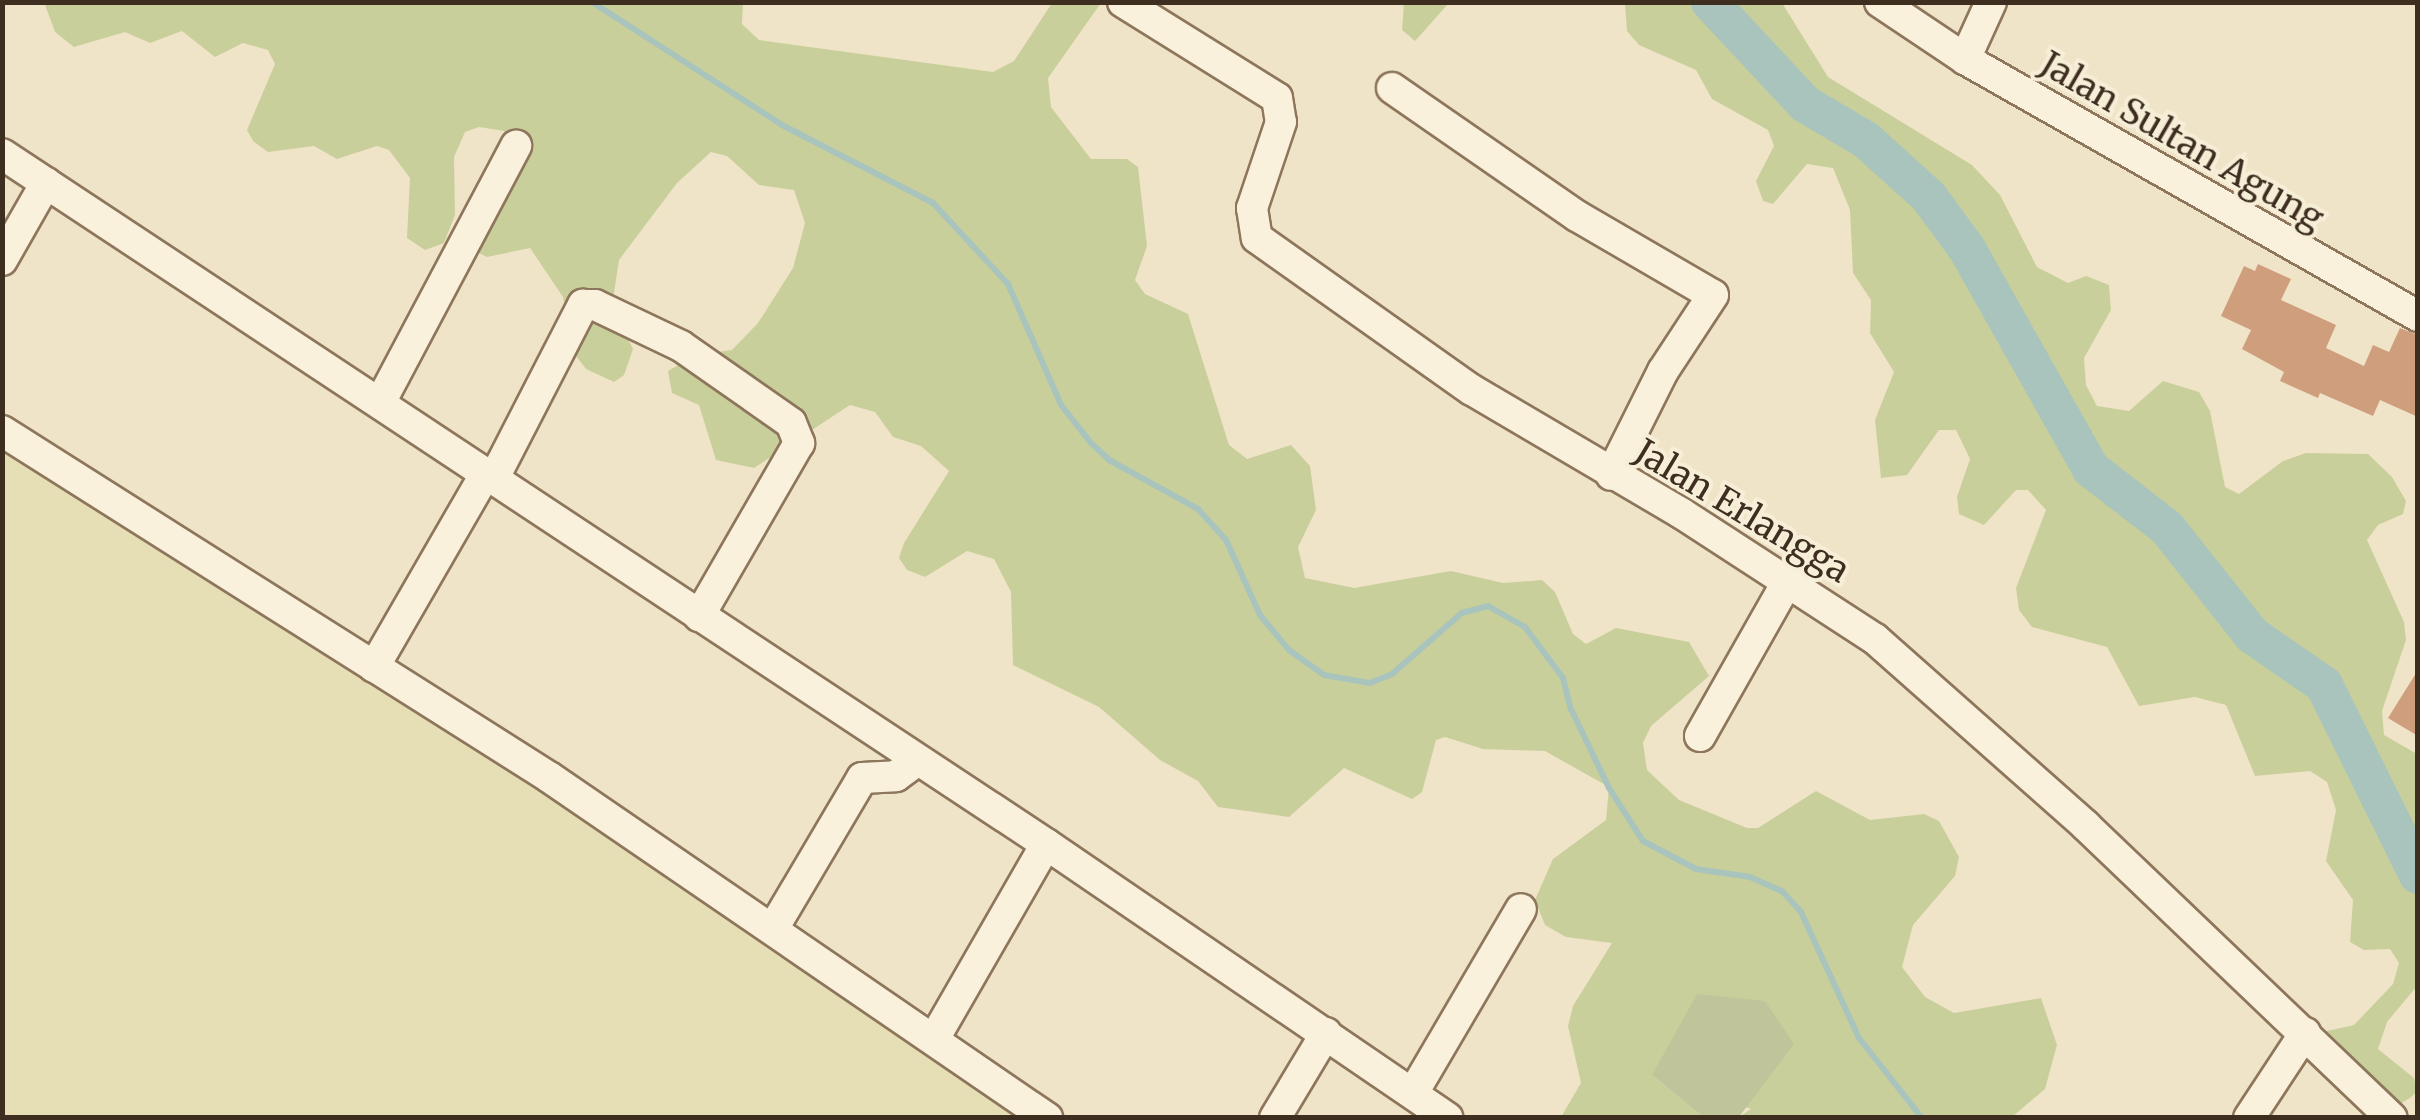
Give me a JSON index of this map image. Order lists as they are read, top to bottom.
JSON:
{
  "streets": {
    "street": ["Jalan Sultan Agung", "Jalan Erlangga"]
  }
}
